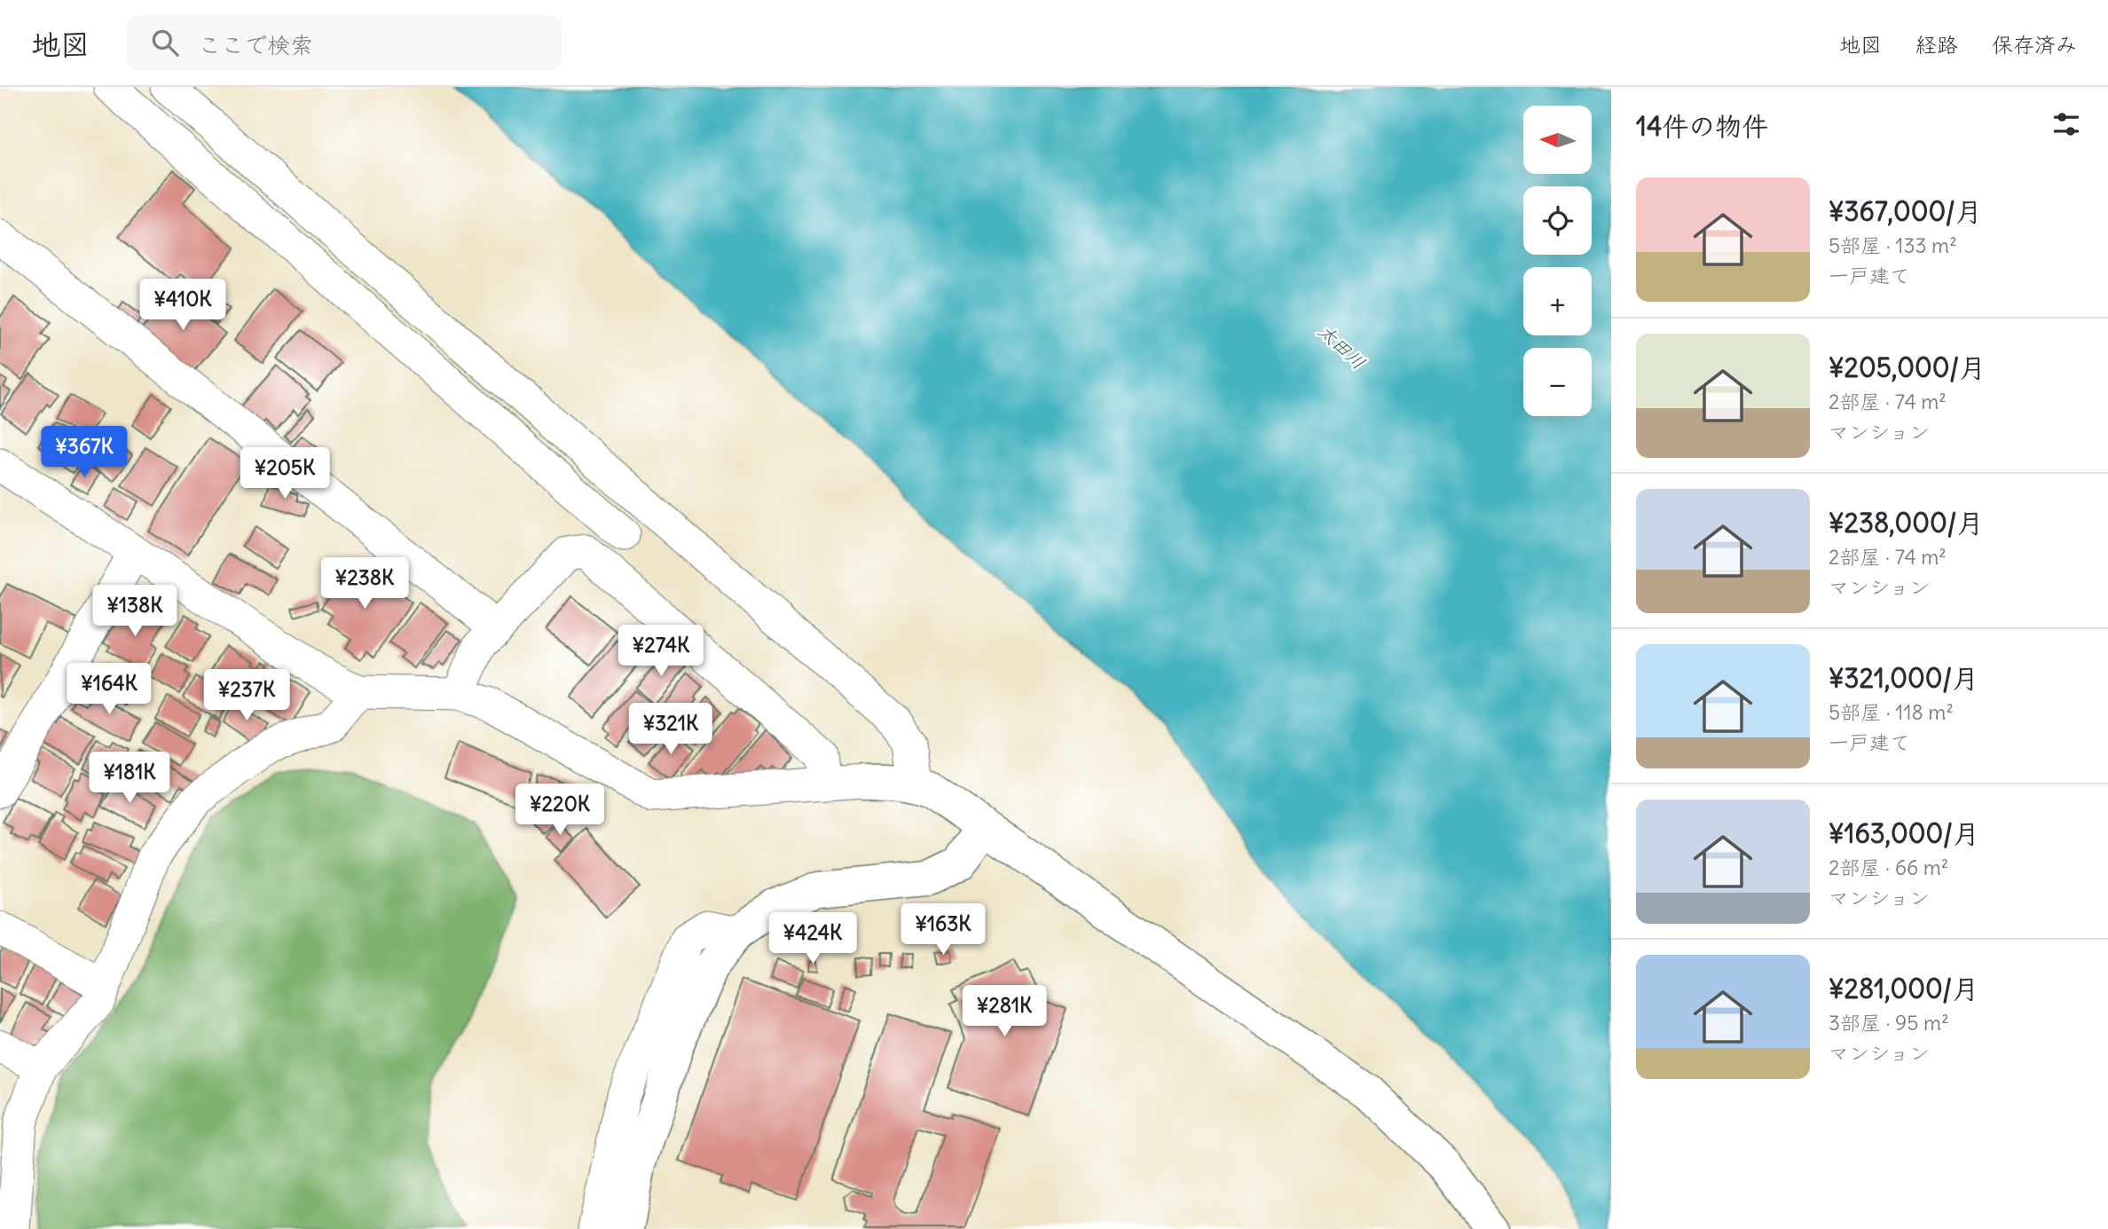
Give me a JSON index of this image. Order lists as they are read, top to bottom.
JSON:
{
  "water": ["太田川"],
  "north": "left",
  "page": {
    "header": "地図",
    "search": "ここで検索",
    "nav": ["地図", "経路", "保存済み"],
    "heading": "14件の物件",
    "map_buttons": ["+", "−"],
    "list": [
      {
        "name": "¥367,000/月",
        "note": "5部屋 · 133 m² · 一戸建て"
      },
      {
        "name": "¥205,000/月",
        "note": "2部屋 · 74 m² · マンション"
      },
      {
        "name": "¥238,000/月",
        "note": "2部屋 · 74 m² · マンション"
      },
      {
        "name": "¥321,000/月",
        "note": "5部屋 · 118 m² · 一戸建て"
      },
      {
        "name": "¥163,000/月",
        "note": "2部屋 · 66 m² · マンション"
      },
      {
        "name": "¥281,000/月",
        "note": "3部屋 · 95 m² · マンション"
      }
    ],
    "price": [
      "¥410K",
      "¥367K",
      "¥205K",
      "¥238K",
      "¥138K",
      "¥274K",
      "¥164K",
      "¥237K",
      "¥321K",
      "¥181K",
      "¥220K",
      "¥163K",
      "¥424K",
      "¥281K"
    ]
  }
}
